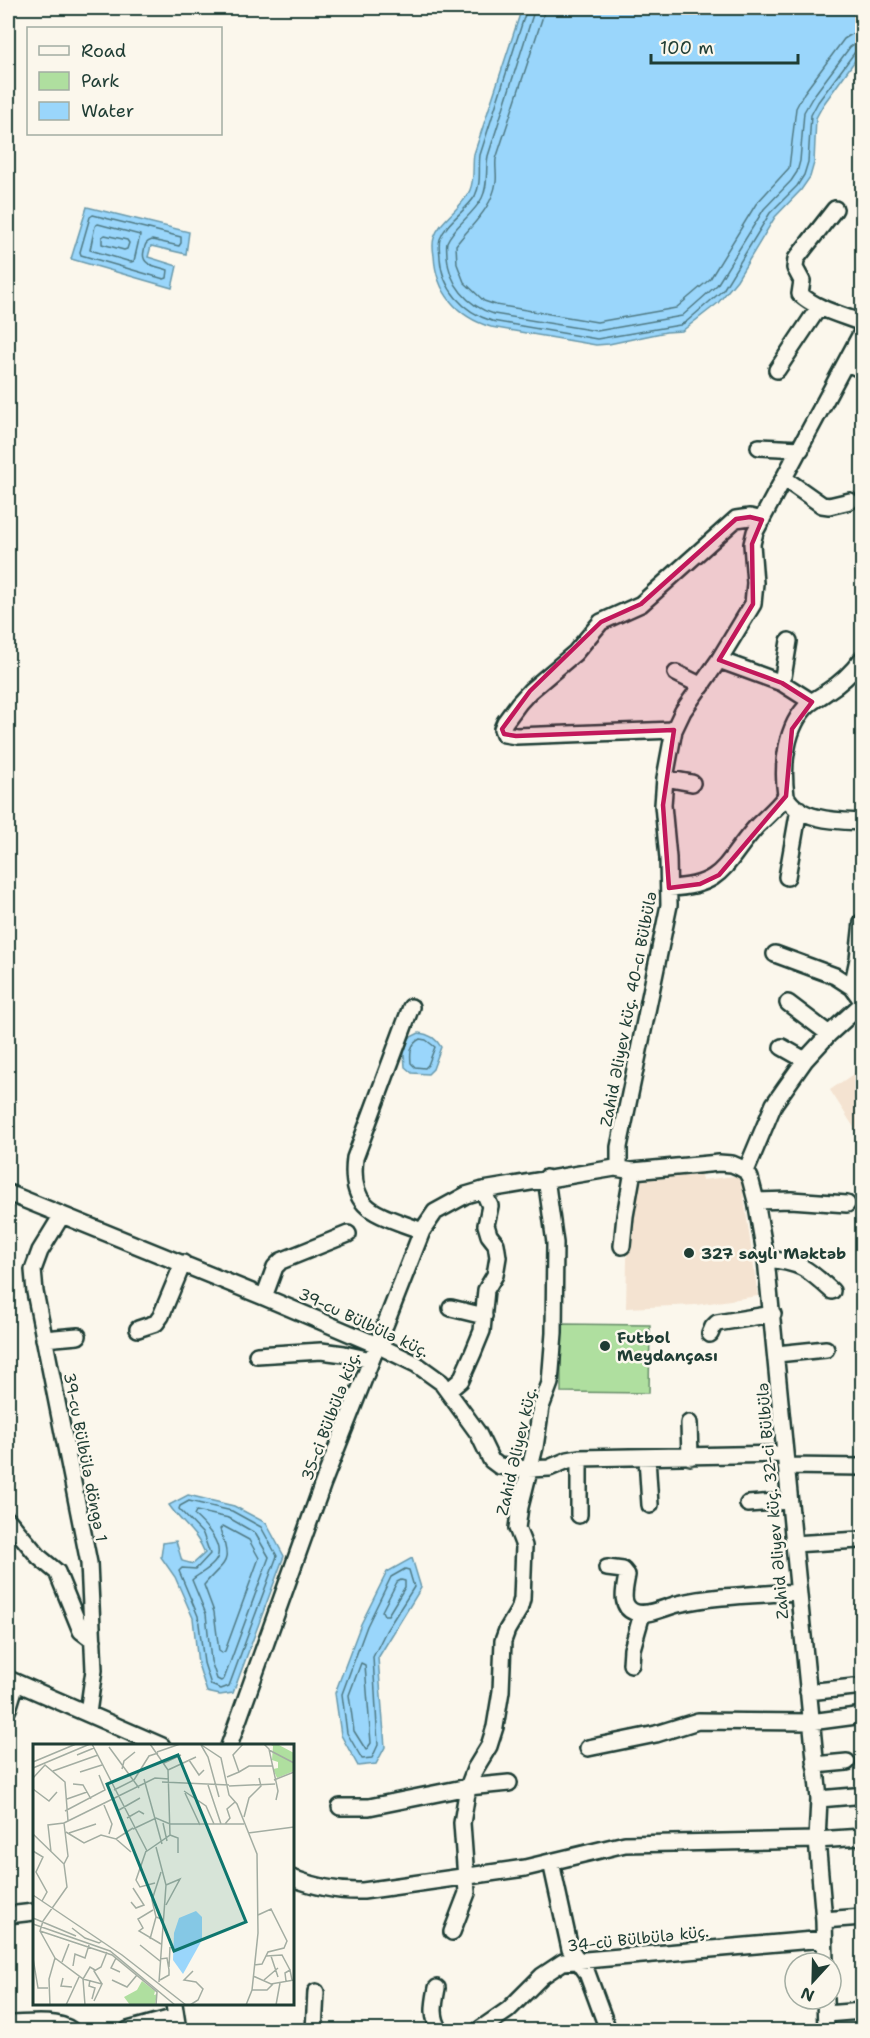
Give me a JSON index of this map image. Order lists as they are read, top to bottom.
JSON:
{
  "streets": {
    "street": [
      "Zahid Əliyev küç. 40-cı Bülbülə",
      "39-cu Bülbülə küç.",
      "35-ci Bülbülə küç.",
      "Zahid Əliyev küç.",
      "39-cu Bülbülə döngə 1",
      "Zahid Əliyev küç. 32-ci Bülbülə",
      "34-cü Bülbülə küç."
    ]
  },
  "crossings": [
    ["Zahid Əliyev küç. 40-cı Bülbülə", "35-ci Bülbülə küç."],
    ["39-cu Bülbülə küç.", "35-ci Bülbülə küç."],
    ["39-cu Bülbülə küç.", "Zahid Əliyev küç."],
    ["39-cu Bülbülə küç.", "39-cu Bülbülə döngə 1"],
    ["39-cu Bülbülə küç.", "Zahid Əliyev küç. 32-ci Bülbülə"],
    ["35-ci Bülbülə küç.", "Zahid Əliyev küç."],
    ["Zahid Əliyev küç. 32-ci Bülbülə", "34-cü Bülbülə küç."]
  ],
  "places": ["327 saylı Məktəb", "Futbol Meydançası"],
  "legend": ["Road", "Park", "Water"],
  "scale_bar": "100 m",
  "north": "bottom"
}
